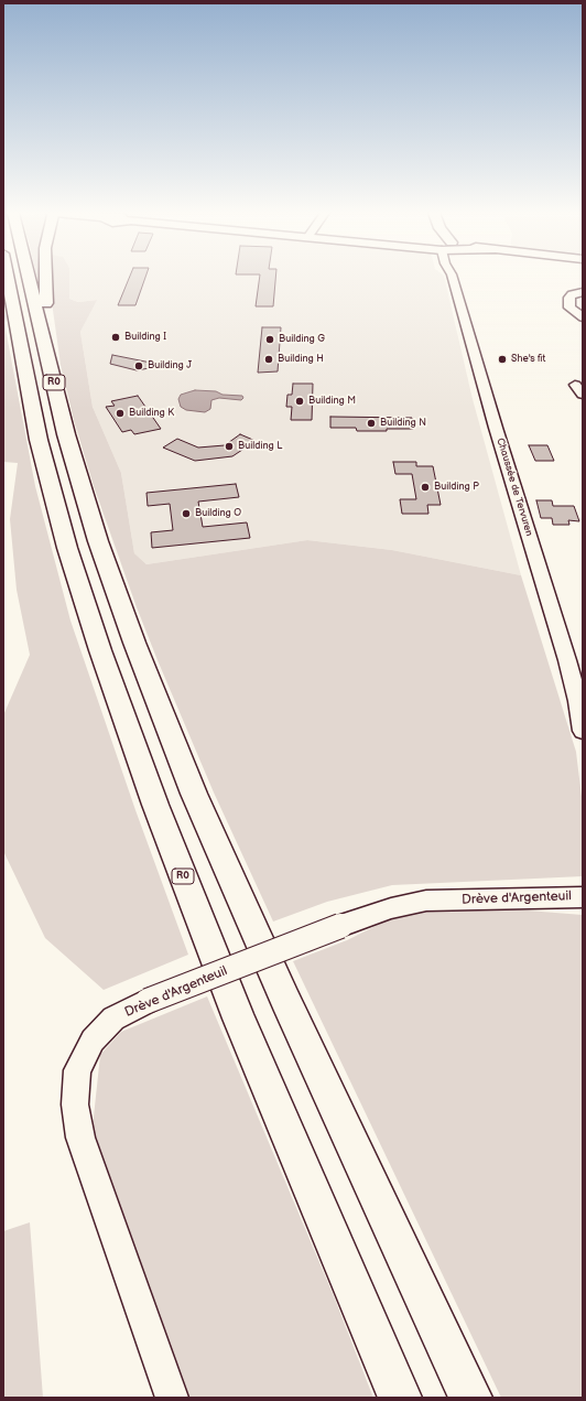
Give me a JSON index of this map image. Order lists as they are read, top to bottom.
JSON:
{
  "streets": {
    "highway": ["R0"],
    "street": ["Chaussée de Tervuren", "Drève d'Argenteuil"]
  },
  "places": [
    "Building I",
    "Building G",
    "Building H",
    "She's fit",
    "Building J",
    "Building M",
    "Building K",
    "Building N",
    "Building L",
    "Building P",
    "Building O"
  ]
}
